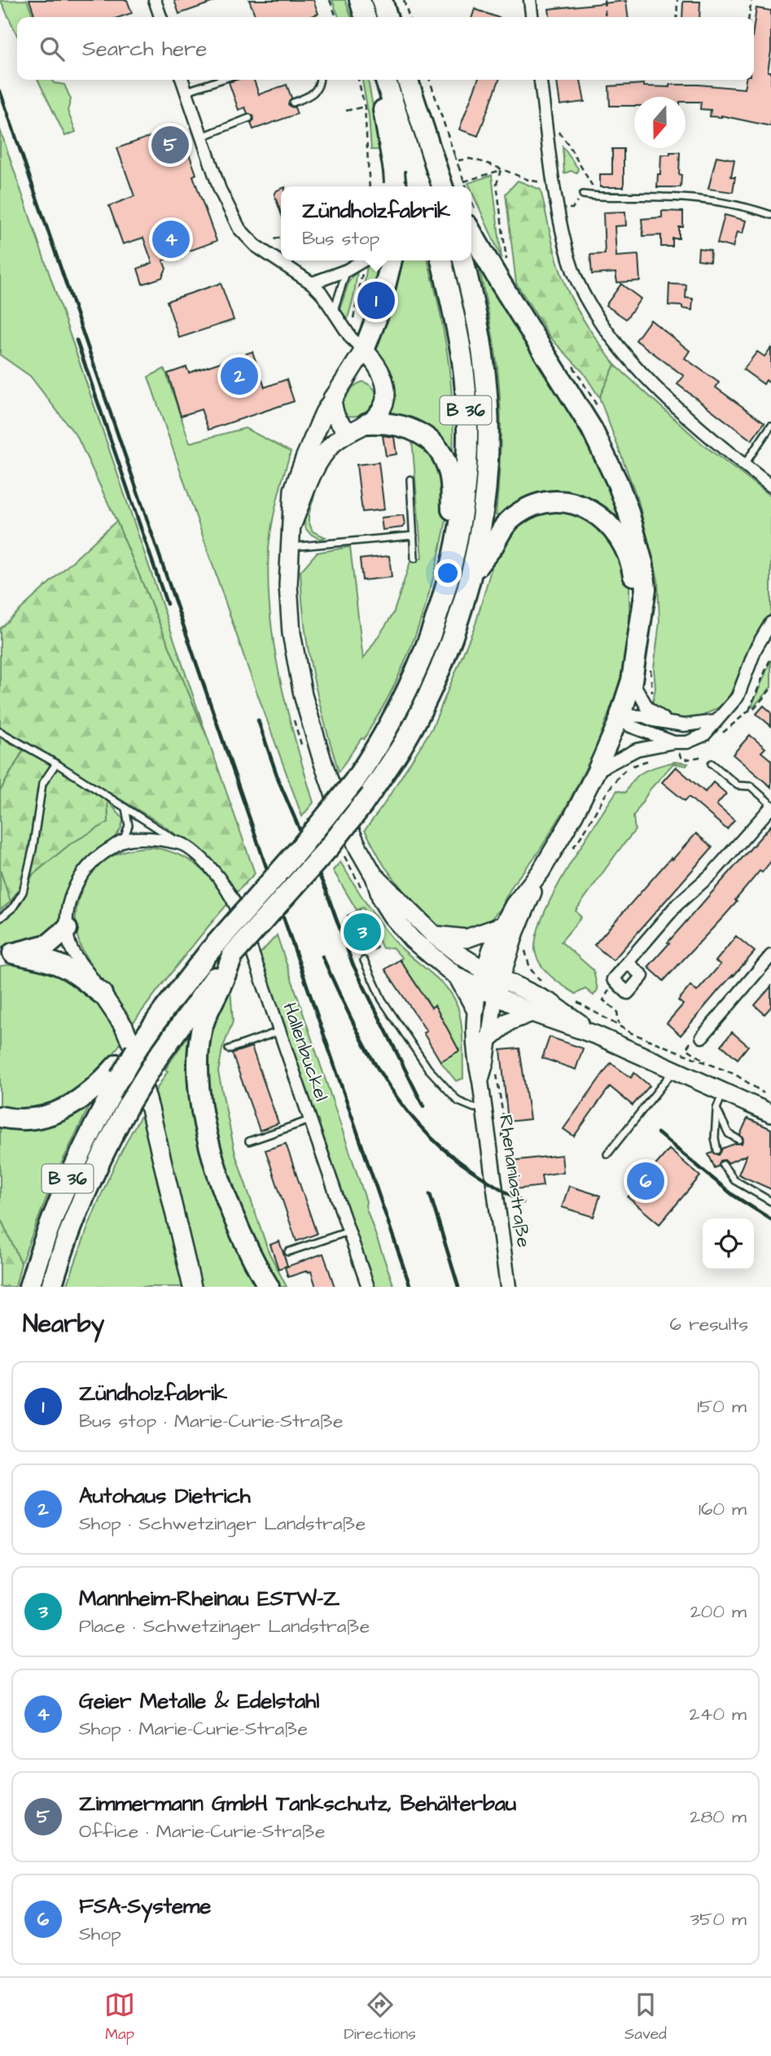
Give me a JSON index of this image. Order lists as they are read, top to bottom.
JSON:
{
  "streets": {
    "highway": ["B 36"],
    "main road": ["Rhenaniastraße"],
    "street": ["Hallenbuckel"]
  },
  "north": "bottom",
  "page": {
    "search": "Search here",
    "pins": [
      "5",
      "4",
      "1",
      "2",
      "3",
      "6"
    ],
    "popup": ["Zündholzfabrik", "Bus stop"],
    "heading": ["Nearby", "6 results"],
    "list": [
      {
        "mark": "1",
        "name": "Zündholzfabrik",
        "note": "Bus stop · Marie-Curie-Straße",
        "value": "150 m"
      },
      {
        "mark": "2",
        "name": "Autohaus Dietrich",
        "note": "Shop · Schwetzinger Landstraße",
        "value": "160 m"
      },
      {
        "mark": "3",
        "name": "Mannheim-Rheinau ESTW-Z",
        "note": "Place · Schwetzinger Landstraße",
        "value": "200 m"
      },
      {
        "mark": "4",
        "name": "Geier Metalle & Edelstahl",
        "note": "Shop · Marie-Curie-Straße",
        "value": "240 m"
      },
      {
        "mark": "5",
        "name": "Zimmermann GmbH Tankschutz, Behälterbau",
        "note": "Office · Marie-Curie-Straße",
        "value": "280 m"
      },
      {
        "mark": "6",
        "name": "FSA-Systeme",
        "note": "Shop",
        "value": "350 m"
      }
    ],
    "nav": ["Map", "Directions", "Saved"]
  }
}
